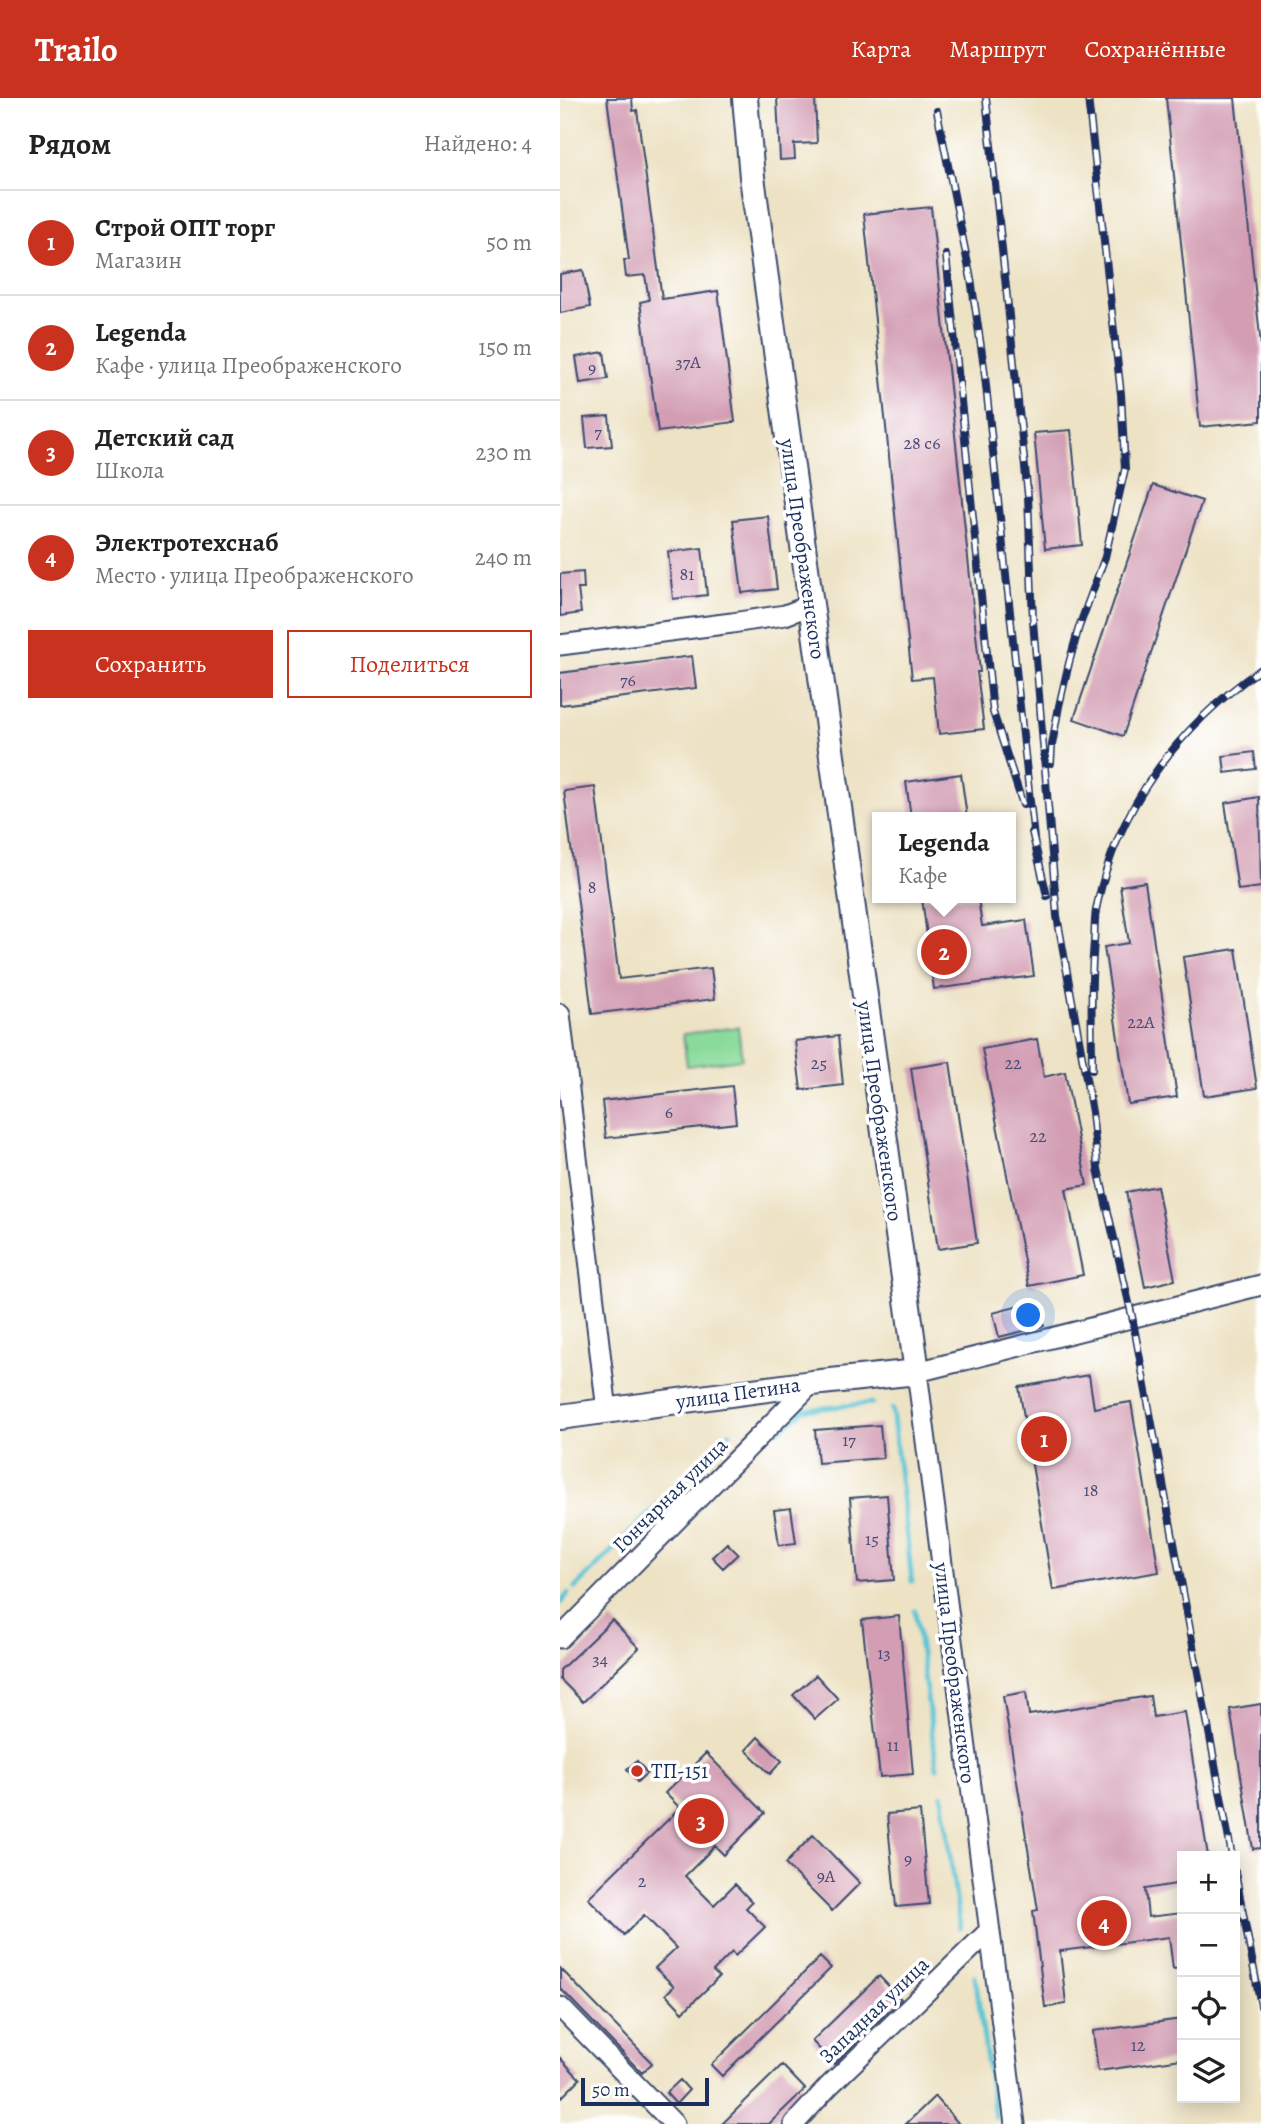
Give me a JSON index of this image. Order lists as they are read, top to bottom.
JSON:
{
  "streets": {
    "street": [
      "улица Преображенского",
      "улица Петина",
      "Гончарная улица",
      "Западная улица"
    ]
  },
  "crossings": [
    ["улица Преображенского", "улица Петина"],
    ["улица Преображенского", "Западная улица"],
    ["улица Петина", "Гончарная улица"]
  ],
  "places": ["ТП-151"],
  "house_numbers": [
    "37А",
    "9",
    "7",
    "28 с6",
    "81",
    "76",
    "8",
    "22А",
    "25",
    "22",
    "6",
    "22",
    "17",
    "18",
    "15",
    "13",
    "34",
    "11",
    "9",
    "9А",
    "2",
    "12"
  ],
  "scale_bar": "50 m",
  "page": {
    "header": "Trailo",
    "nav": ["Карта", "Маршрут", "Сохранённые"],
    "heading": ["Рядом", "Найдено: 4"],
    "list": [
      {
        "mark": "1",
        "name": "Строй ОПТ торг",
        "note": "Магазин",
        "value": "50 m"
      },
      {
        "mark": "2",
        "name": "Legenda",
        "note": "Кафе · улица Преображенского",
        "value": "150 m"
      },
      {
        "mark": "3",
        "name": "Детский сад",
        "note": "Школа",
        "value": "230 m"
      },
      {
        "mark": "4",
        "name": "Электротехснаб",
        "note": "Место · улица Преображенского",
        "value": "240 m"
      }
    ],
    "buttons": ["Сохранить", "Поделиться"],
    "popup": ["Legenda", "Кафе"],
    "pins": [
      "2",
      "1",
      "3",
      "4"
    ],
    "map_buttons": ["+", "−"],
    "scale": "50 m"
  }
}
